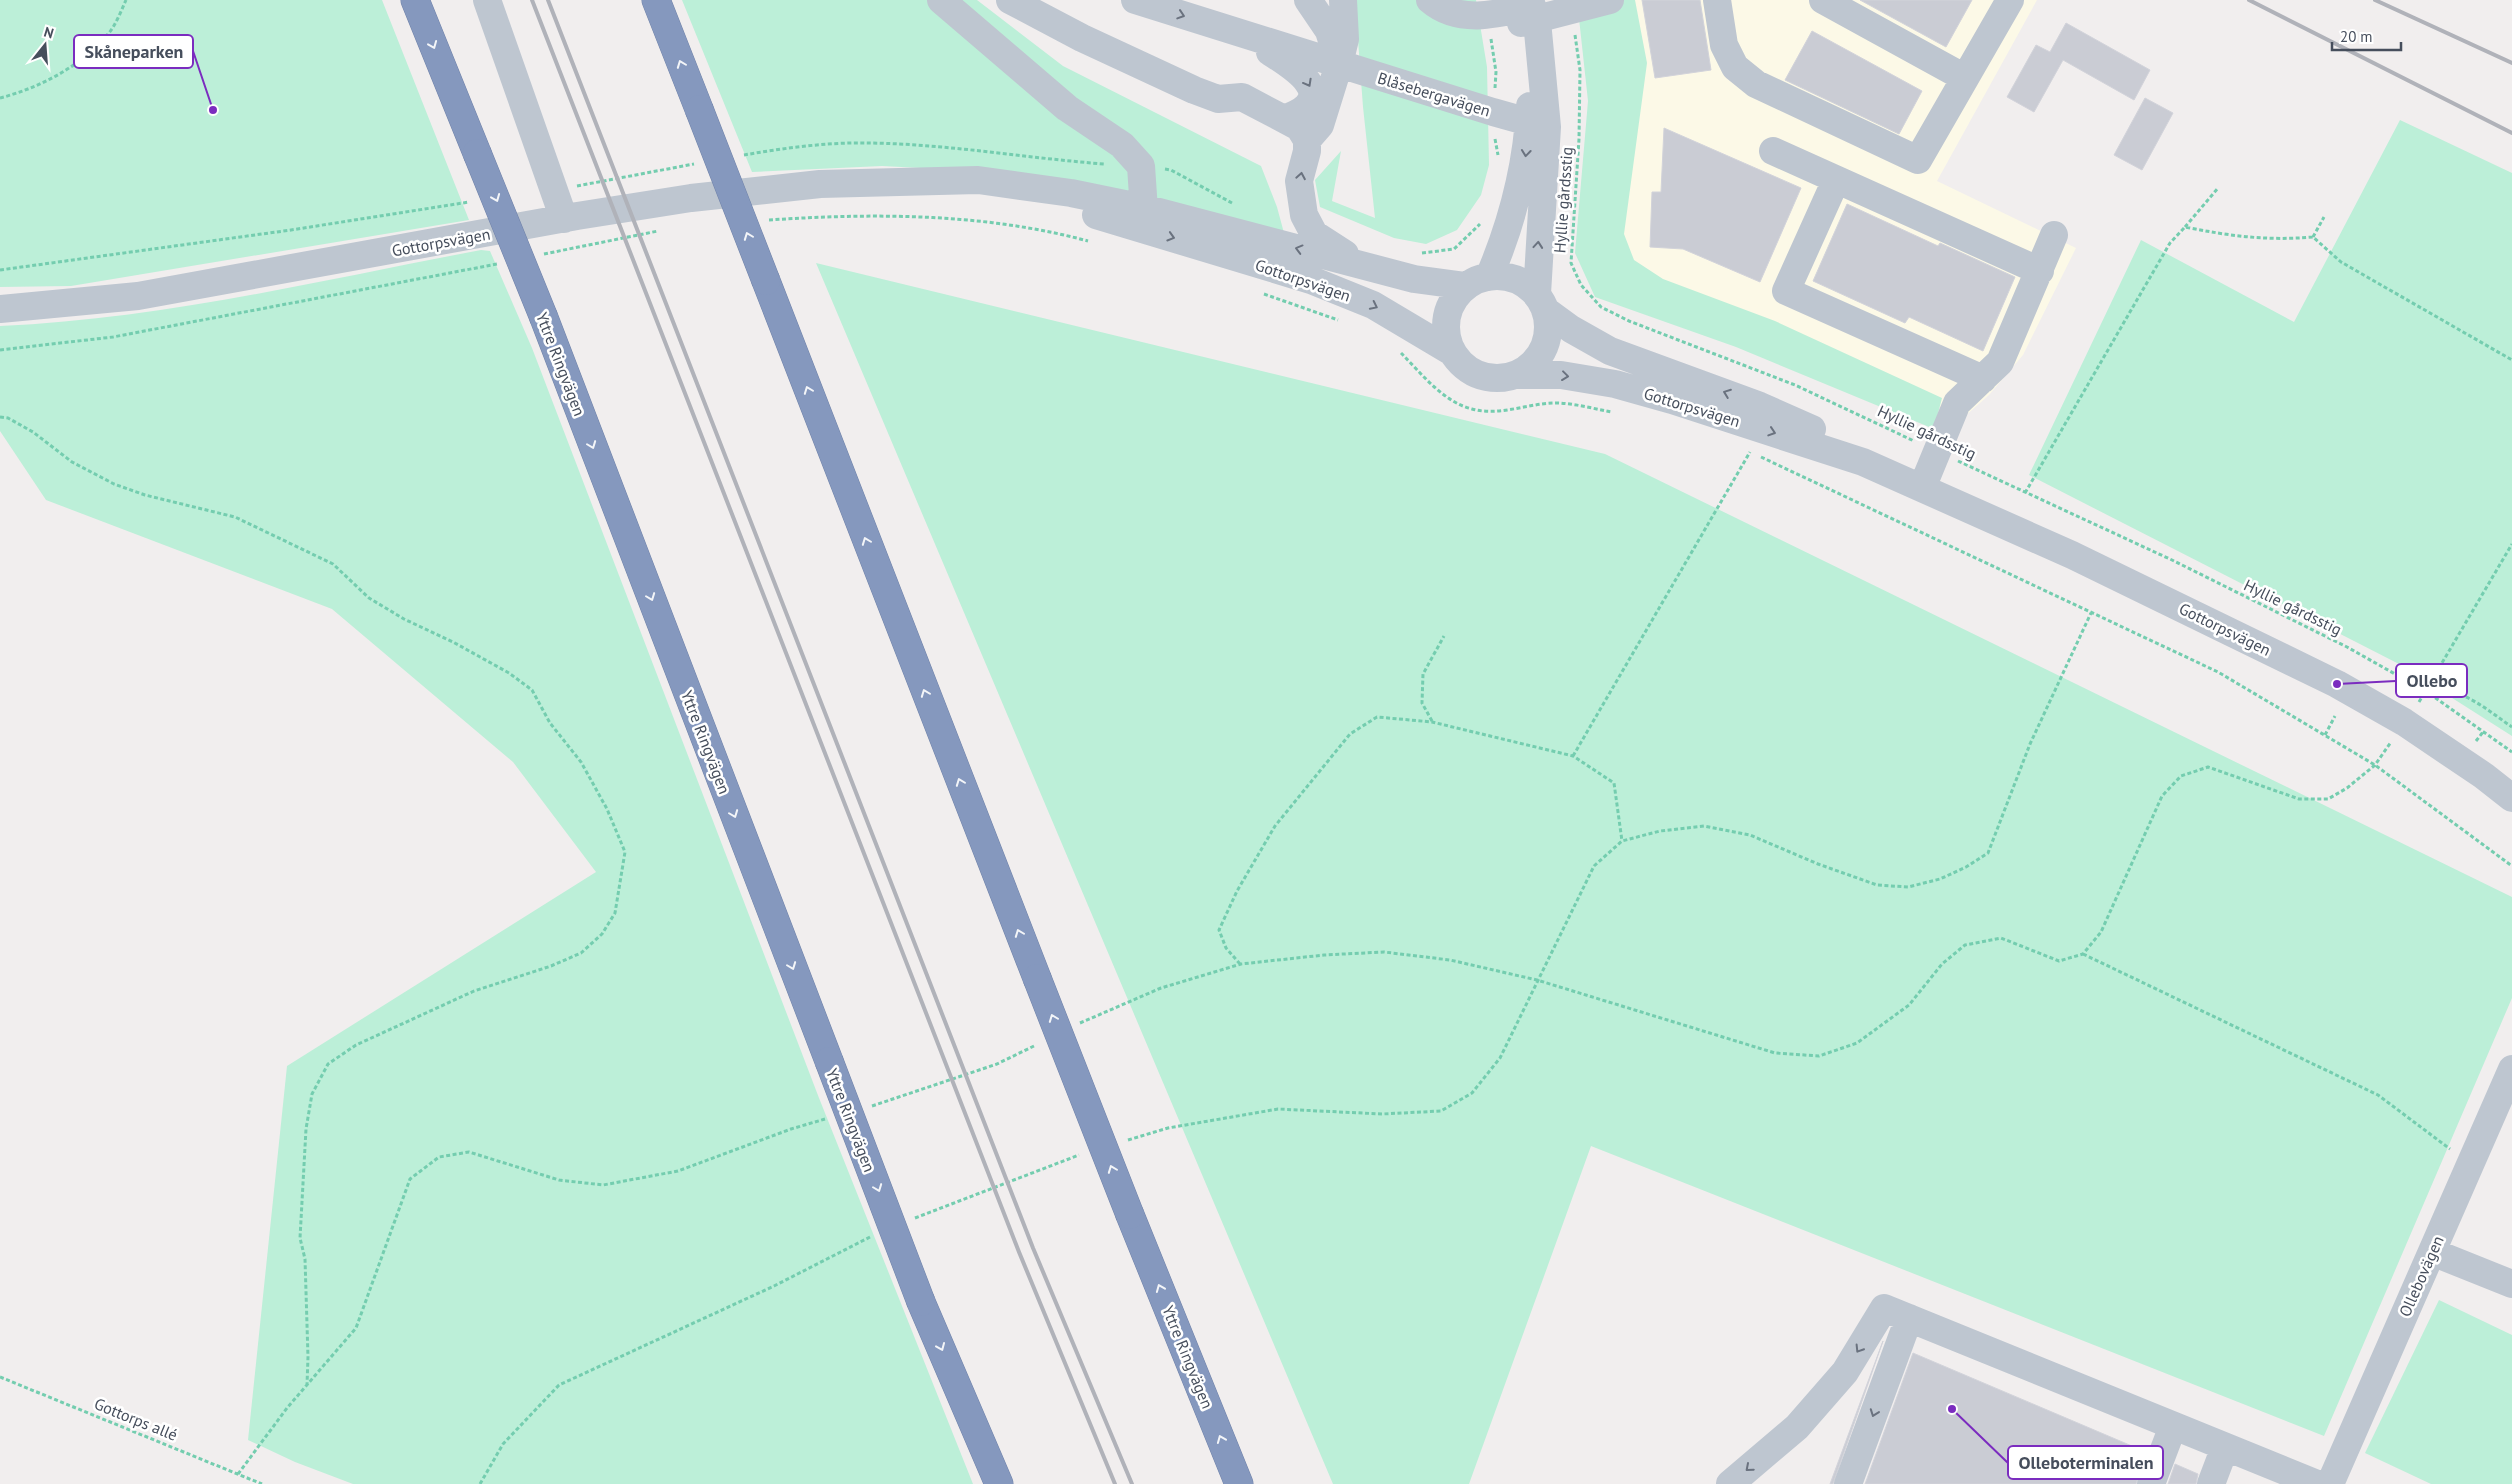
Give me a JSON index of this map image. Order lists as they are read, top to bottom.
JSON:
{
  "streets": {
    "highway": ["Yttre Ringvägen"],
    "street": ["Blåsebergavägen", "Gottorpsvägen", "Ollebovägen"],
    "path": ["Hyllie gårdsstig", "Gottorps allé"]
  },
  "places": ["Skåneparken", "Ollebo", "Olleboterminalen"],
  "scale_bar": "20 m",
  "north": "top"
}
